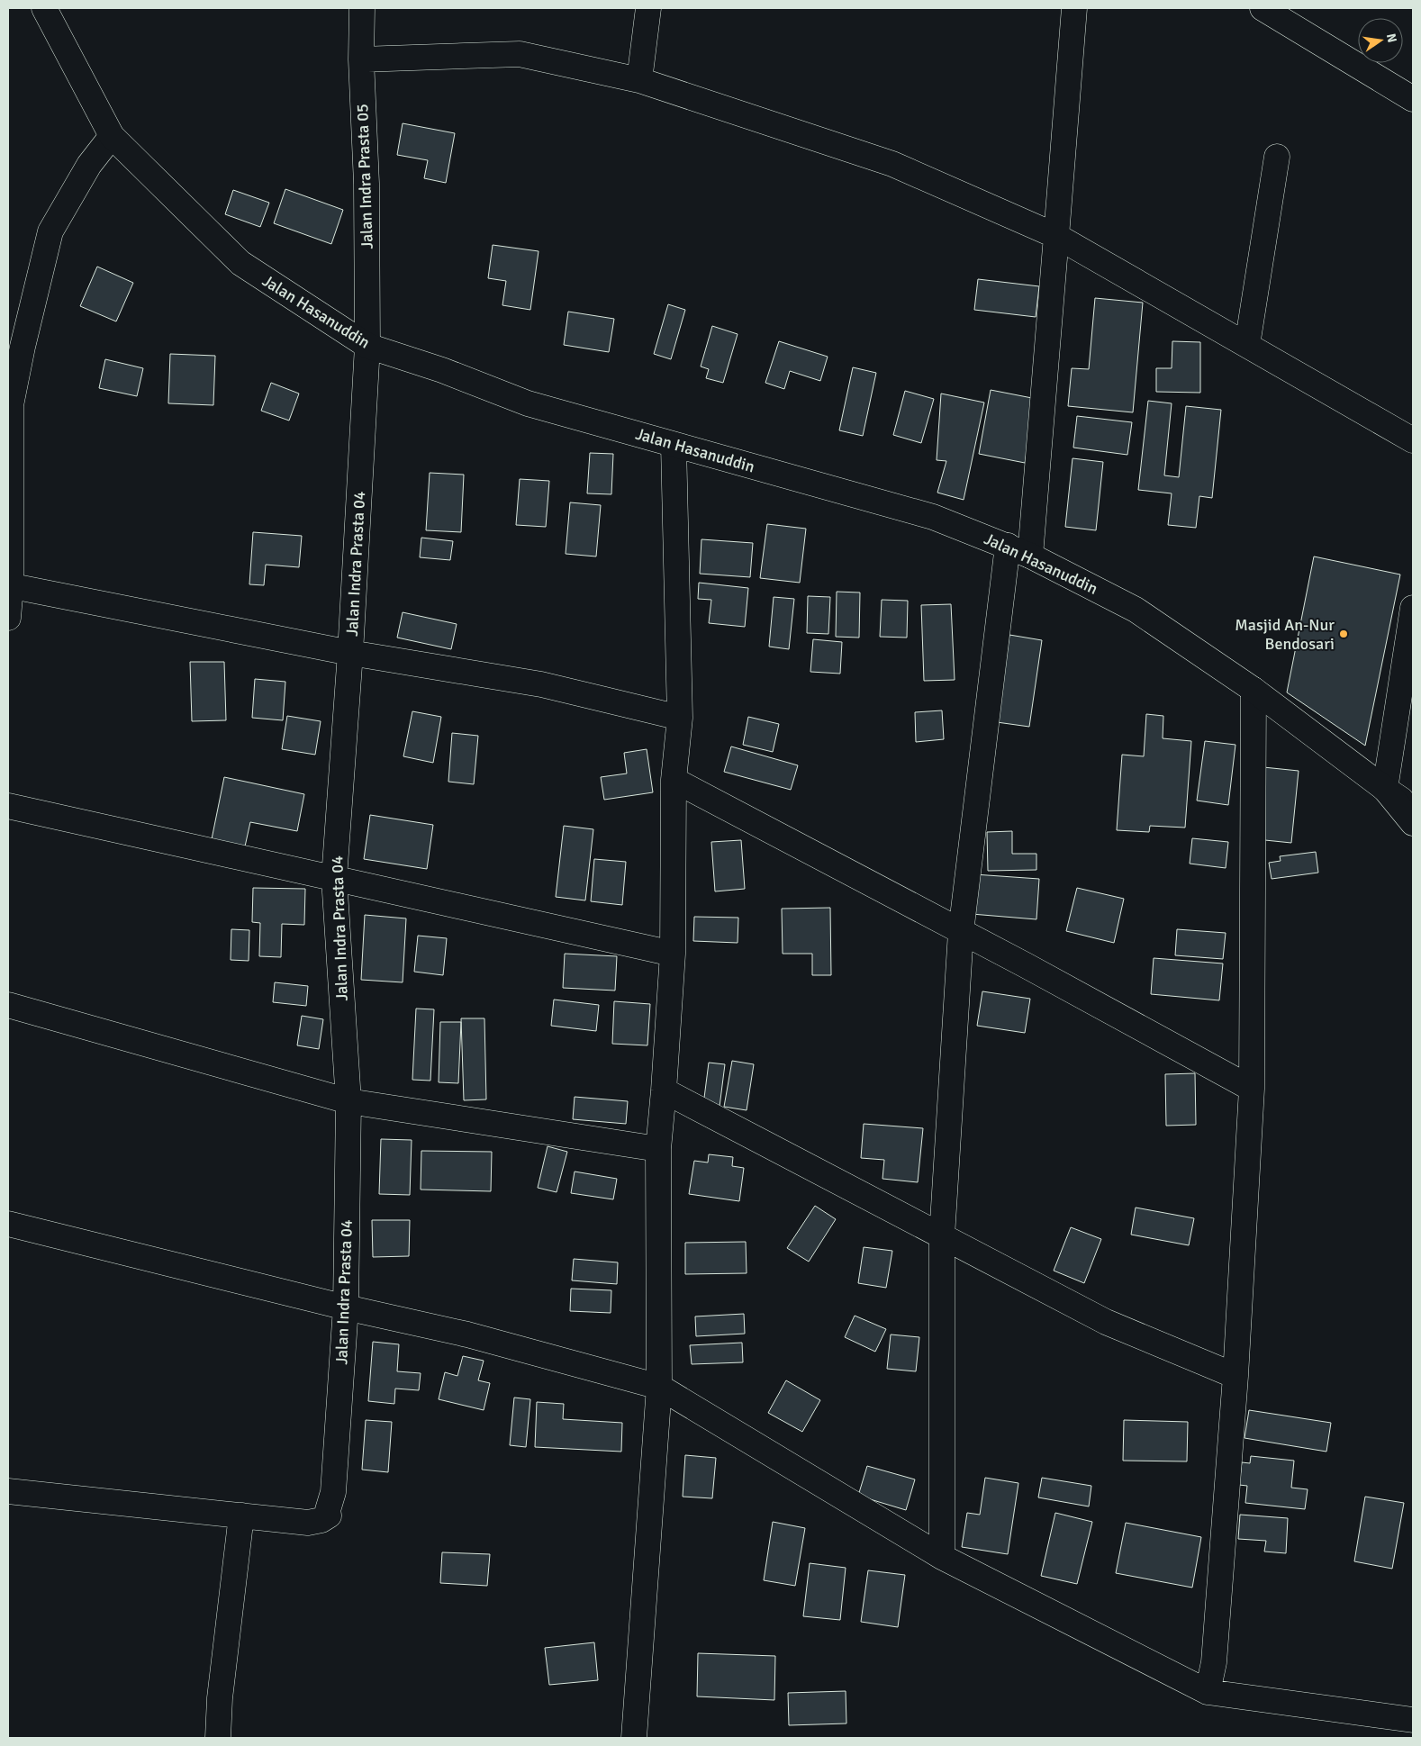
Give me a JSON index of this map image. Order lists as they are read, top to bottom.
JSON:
{
  "streets": {
    "street": ["Jalan Indra Prasta 05", "Jalan Hasanuddin", "Jalan Indra Prasta 04"]
  },
  "crossings": [
    ["Jalan Indra Prasta 05", "Jalan Hasanuddin"],
    ["Jalan Indra Prasta 05", "Jalan Indra Prasta 04"],
    ["Jalan Hasanuddin", "Jalan Indra Prasta 04"]
  ],
  "places": ["Masjid An-Nur Bendosari"],
  "north": "right"
}
